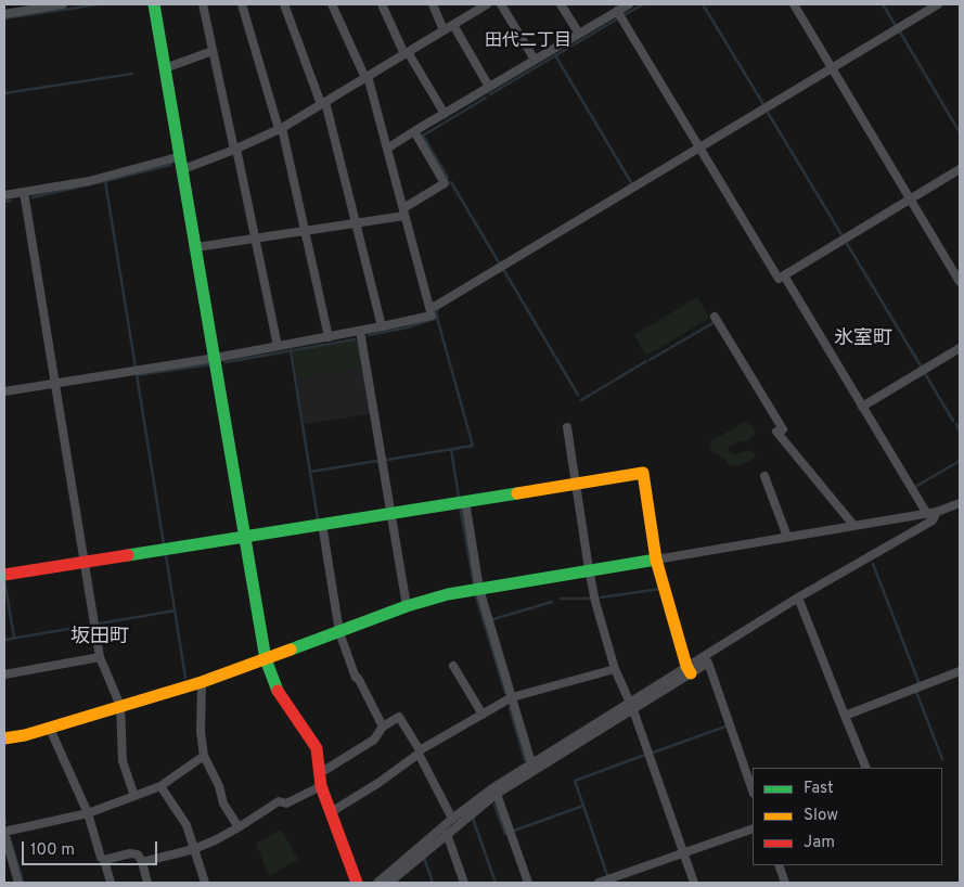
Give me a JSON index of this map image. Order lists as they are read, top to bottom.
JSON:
{
  "districts": ["田代二丁目", "氷室町", "坂田町"],
  "legend": ["Fast", "Slow", "Jam"],
  "scale_bar": "100 m"
}
